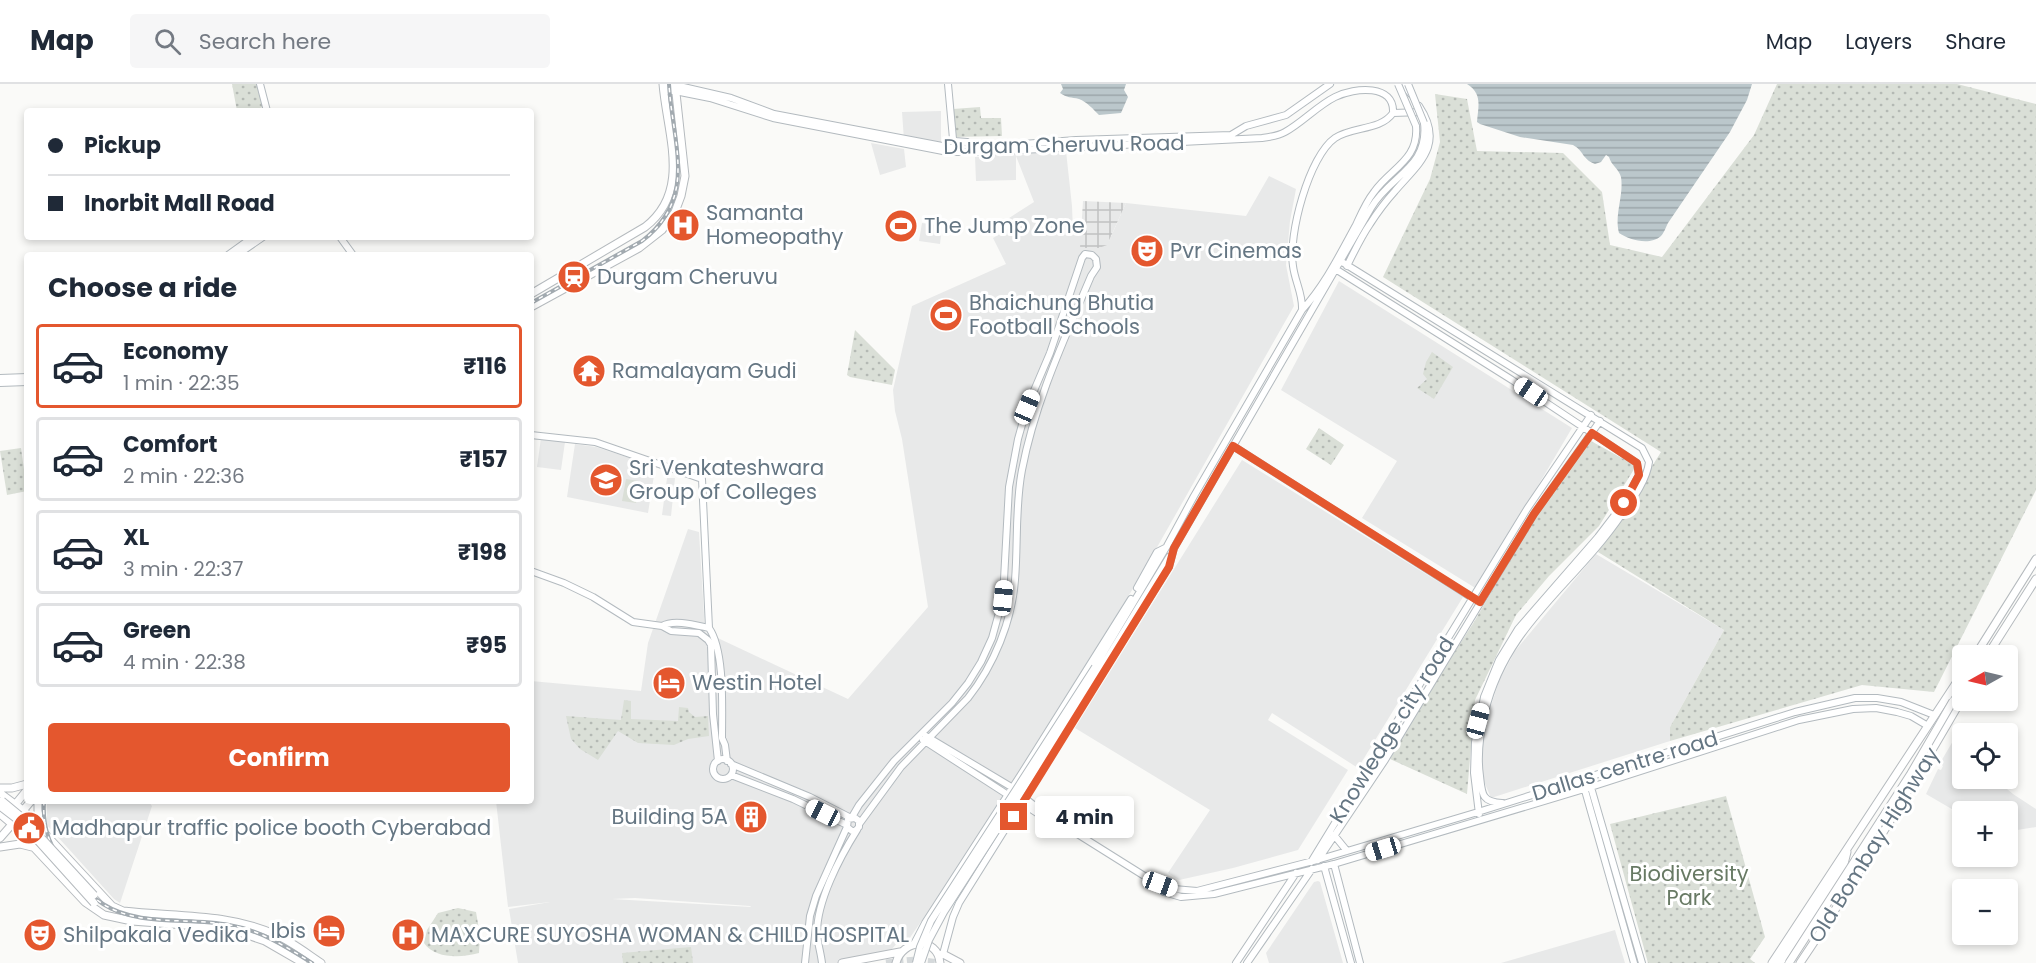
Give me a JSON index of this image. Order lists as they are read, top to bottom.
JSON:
{
  "streets": {
    "main road": ["Old Bombay Highway"],
    "street": ["Durgam Cheruvu Road", "Knowledge city road", "Dallas centre road"]
  },
  "crossings": [
    ["Knowledge city road", "Dallas centre road"]
  ],
  "parks": ["Biodiversity Park"],
  "places": {
    "hospital": ["Samanta Homeopathy", "MAXCURE SUYOSHA WOMAN & CHILD HOSPITAL"],
    "sports": ["The Jump Zone", "Bhaichung Bhutia Football Schools"],
    "theatre": ["Pvr Cinemas", "Shilpakala Vedika"],
    "station": ["Durgam Cheruvu"],
    "temple": ["Ramalayam Gudi"],
    "school or university": ["Sri Venkateshwara Group of Colleges"],
    "hotel": ["Westin Hotel", "Ibis"],
    "building": ["Building 5A"],
    "public building": ["Madhapur traffic police booth Cyberabad"]
  },
  "north": "left",
  "page": {
    "header": "Map",
    "search": "Search here",
    "nav": ["Map", "Layers", "Share"],
    "banner": ["Pickup", "Inorbit Mall Road"],
    "heading": "Choose a ride",
    "list": [
      {
        "name": "Economy",
        "note": "1 min · 22:35",
        "value": "₹116"
      },
      {
        "name": "Comfort",
        "note": "2 min · 22:36",
        "value": "₹157"
      },
      {
        "name": "XL",
        "note": "3 min · 22:37",
        "value": "₹198"
      },
      {
        "name": "Green",
        "note": "4 min · 22:38",
        "value": "₹95"
      }
    ],
    "map_buttons": ["+", "−"],
    "buttons": "Confirm",
    "bubble": "4 min"
  }
}
